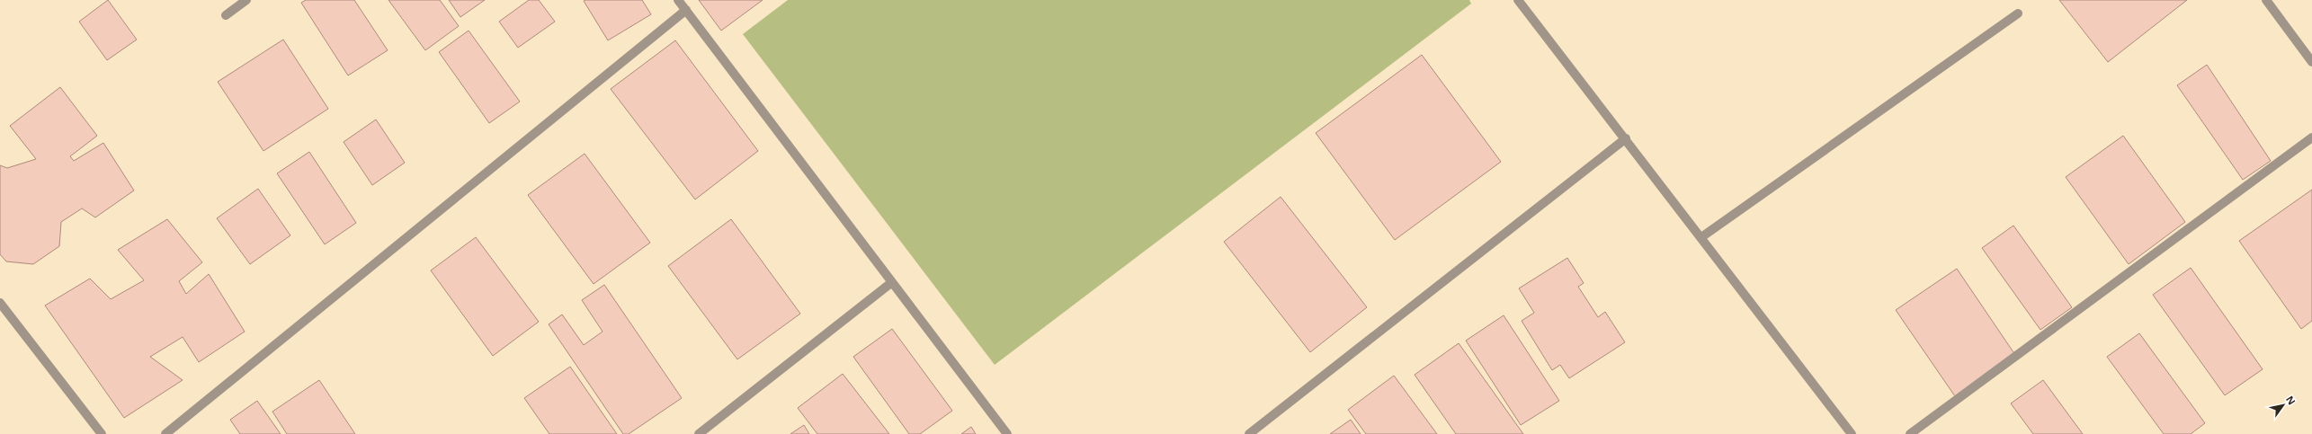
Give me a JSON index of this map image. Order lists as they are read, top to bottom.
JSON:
{
  "north": "top right"
}
